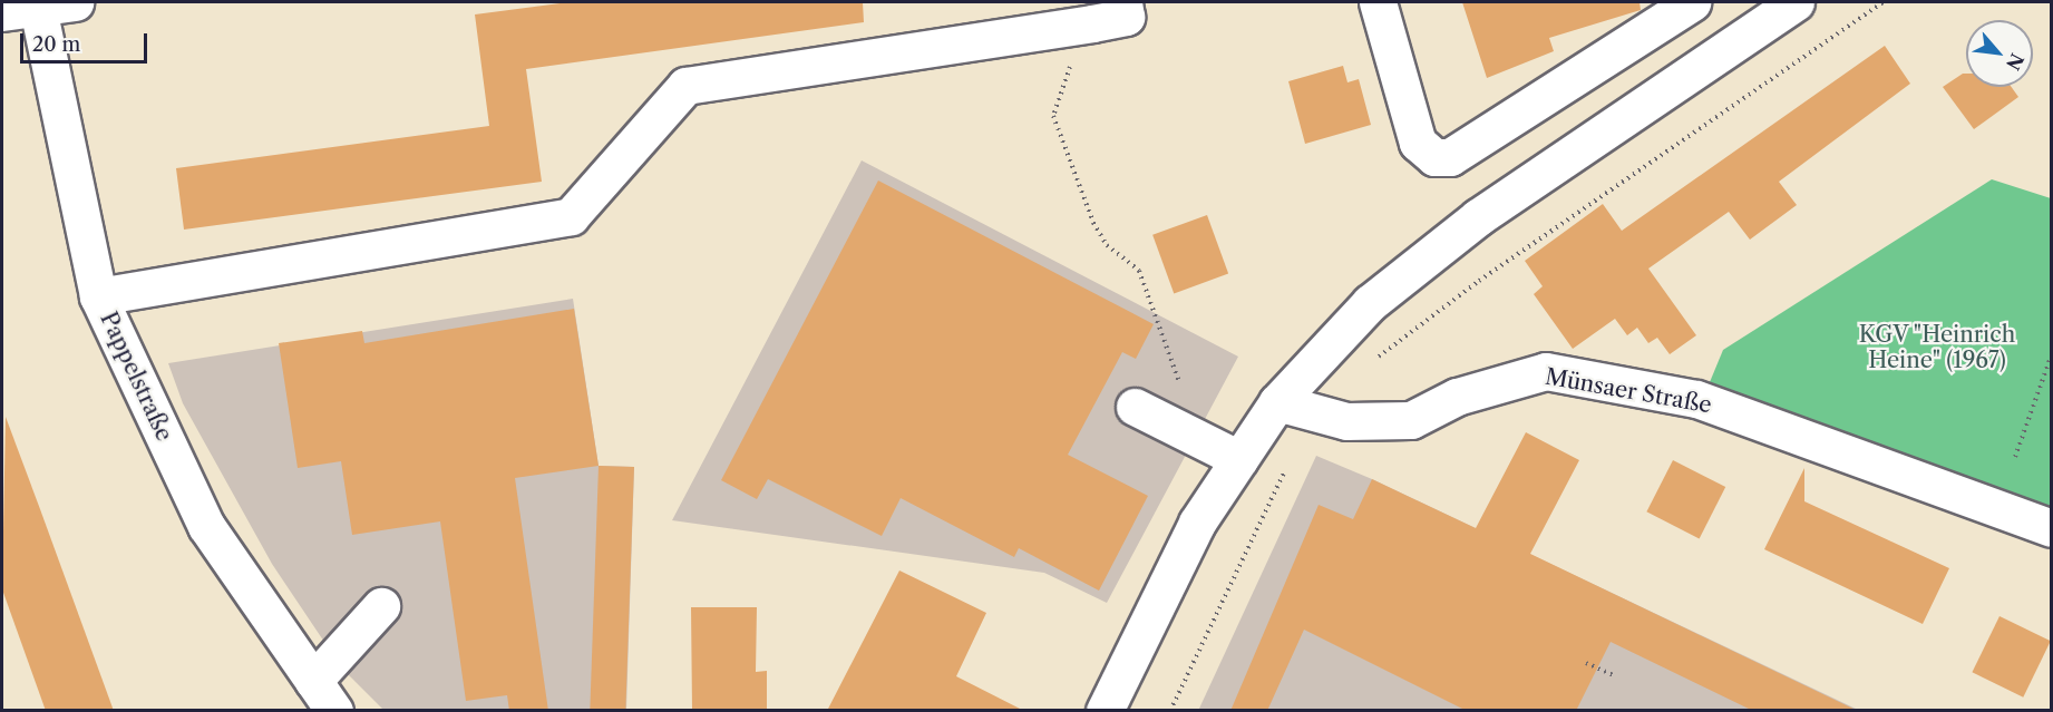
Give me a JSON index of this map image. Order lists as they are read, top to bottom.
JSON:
{
  "streets": {
    "street": ["Pappelstraße", "Münsaer Straße"]
  },
  "parks": ["KGV \"Heinrich Heine\" (1967)"],
  "scale_bar": "20 m",
  "north": "bottom right"
}
